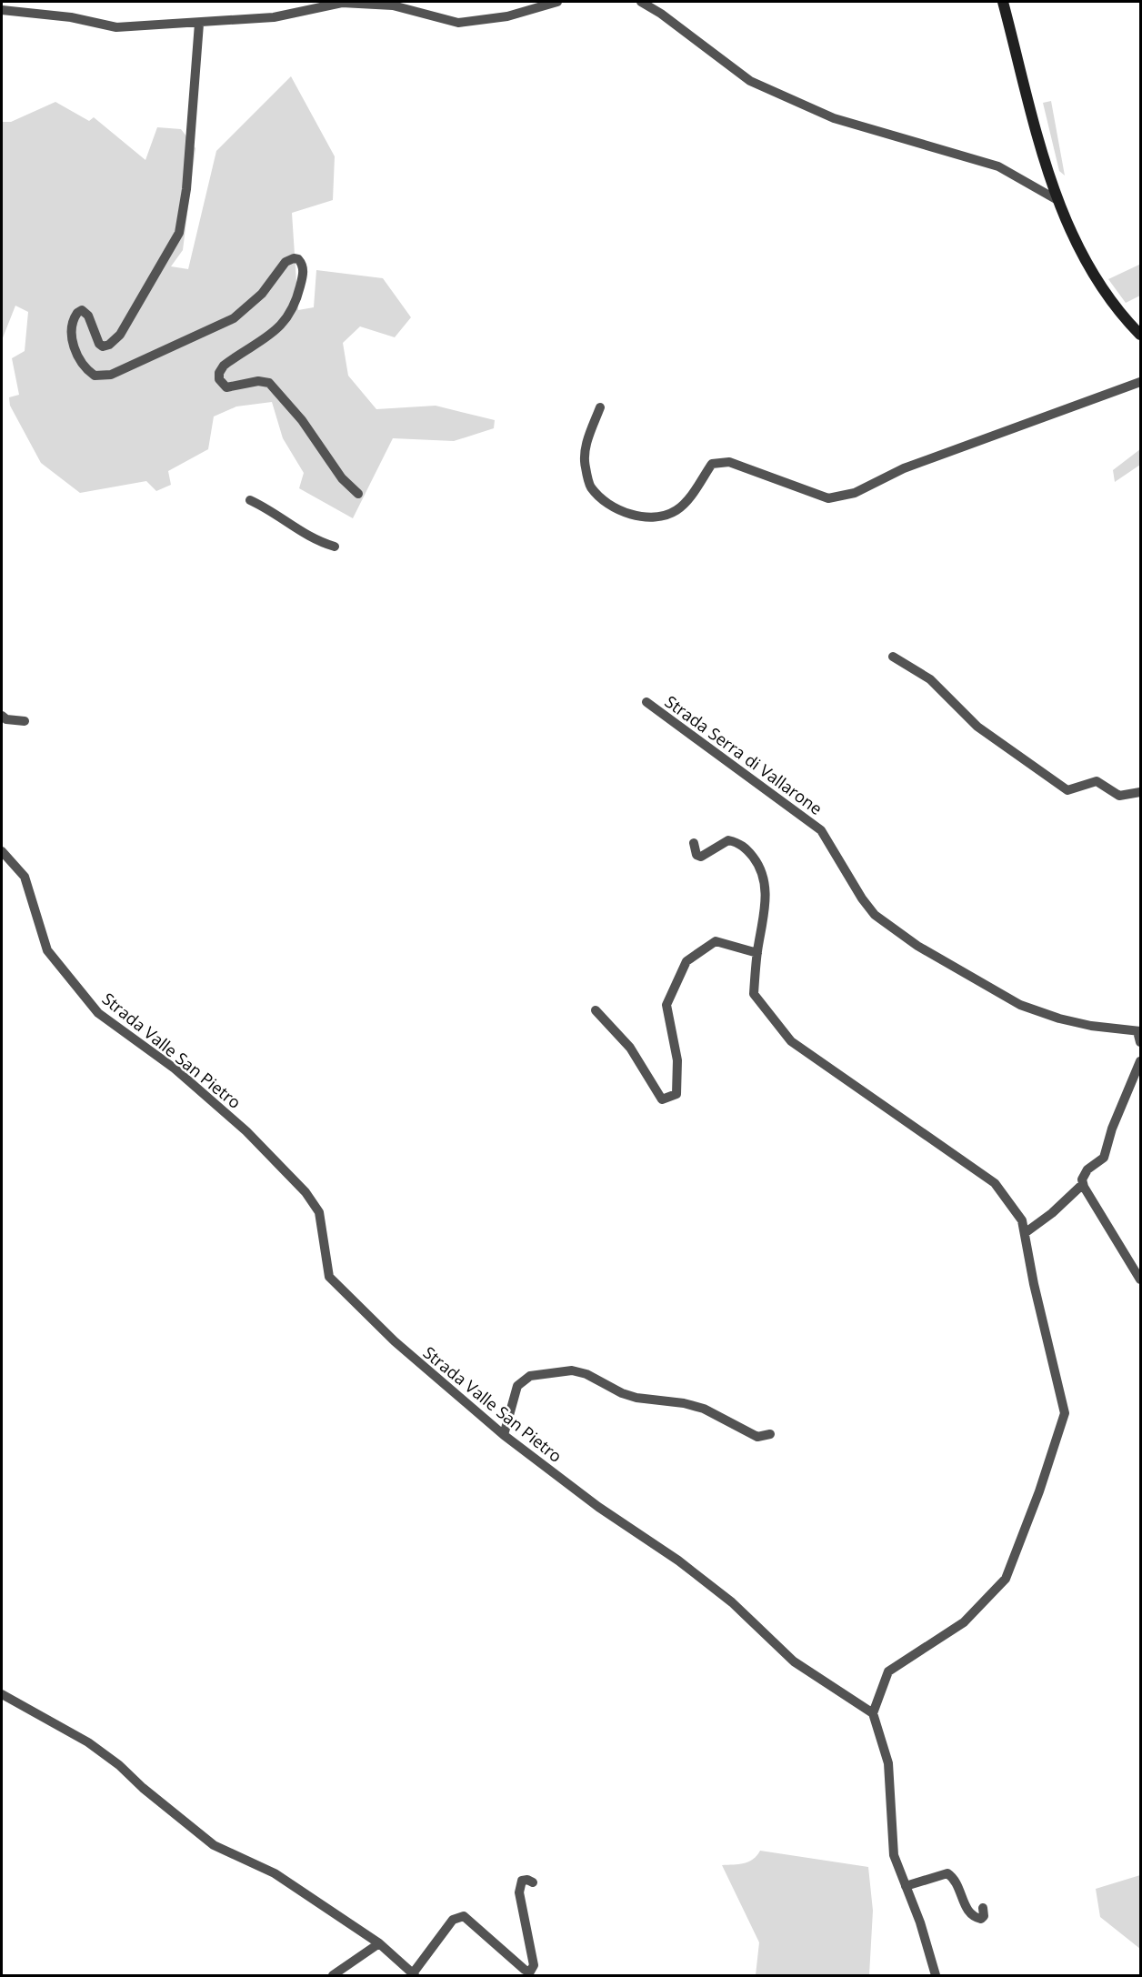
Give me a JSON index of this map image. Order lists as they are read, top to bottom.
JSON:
{
  "streets": {
    "street": ["Strada Serra di Vallarone", "Strada Valle San Pietro"]
  }
}
